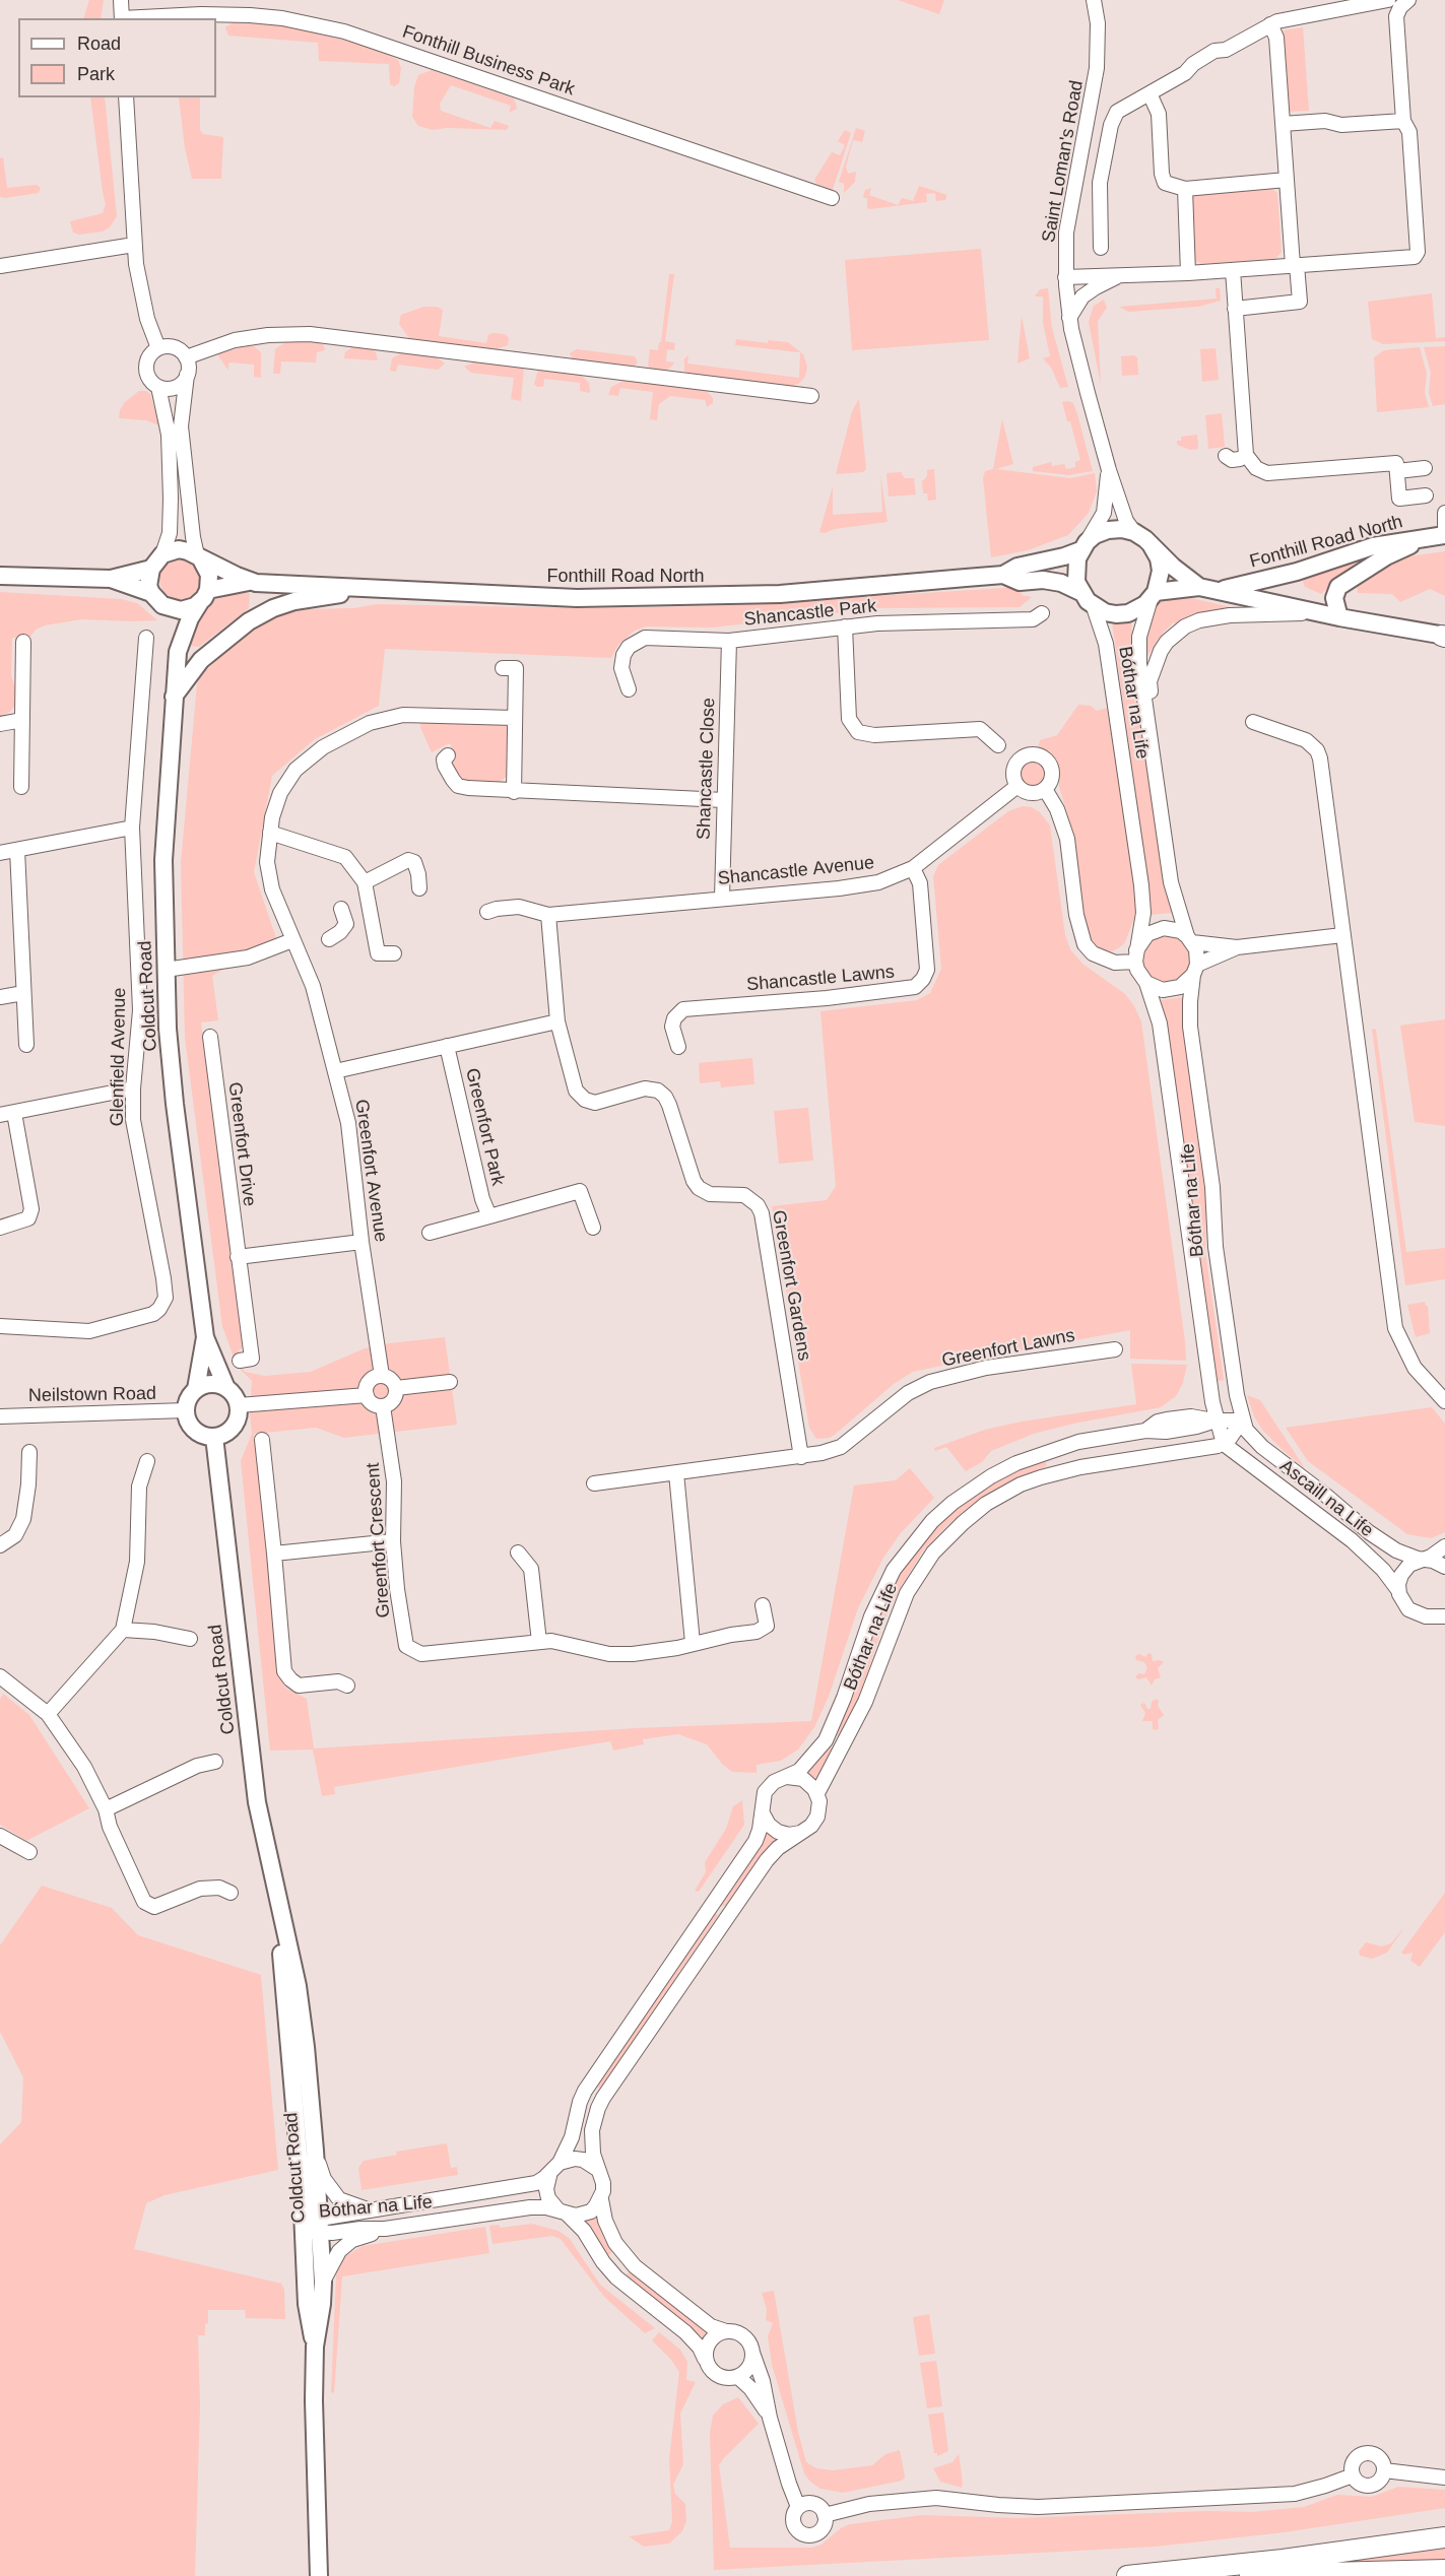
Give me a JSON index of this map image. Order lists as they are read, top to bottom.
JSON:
{
  "streets": {
    "main road": ["Fonthill Road North", "Coldcut Road"],
    "street": [
      "Fonthill Business Park",
      "Saint Loman's Road",
      "Shancastle Park",
      "Bóthar na Life",
      "Shancastle Close",
      "Shancastle Avenue",
      "Shancastle Lawns",
      "Glenfield Avenue",
      "Greenfort Park",
      "Greenfort Drive",
      "Greenfort Avenue",
      "Greenfort Gardens",
      "Greenfort Lawns",
      "Neilstown Road",
      "Ascaill na Life",
      "Greenfort Crescent"
    ]
  },
  "crossings": [
    ["Saint Loman's Road", "Fonthill Road North"],
    ["Saint Loman's Road", "Bóthar na Life"],
    ["Fonthill Road North", "Bóthar na Life"],
    ["Shancastle Park", "Shancastle Close"],
    ["Bóthar na Life", "Coldcut Road"],
    ["Bóthar na Life", "Ascaill na Life"],
    ["Shancastle Close", "Shancastle Avenue"],
    ["Shancastle Avenue", "Shancastle Lawns"],
    ["Coldcut Road", "Neilstown Road"],
    ["Greenfort Avenue", "Greenfort Crescent"],
    ["Greenfort Gardens", "Greenfort Lawns"]
  ],
  "legend": ["Road", "Park"]
}
